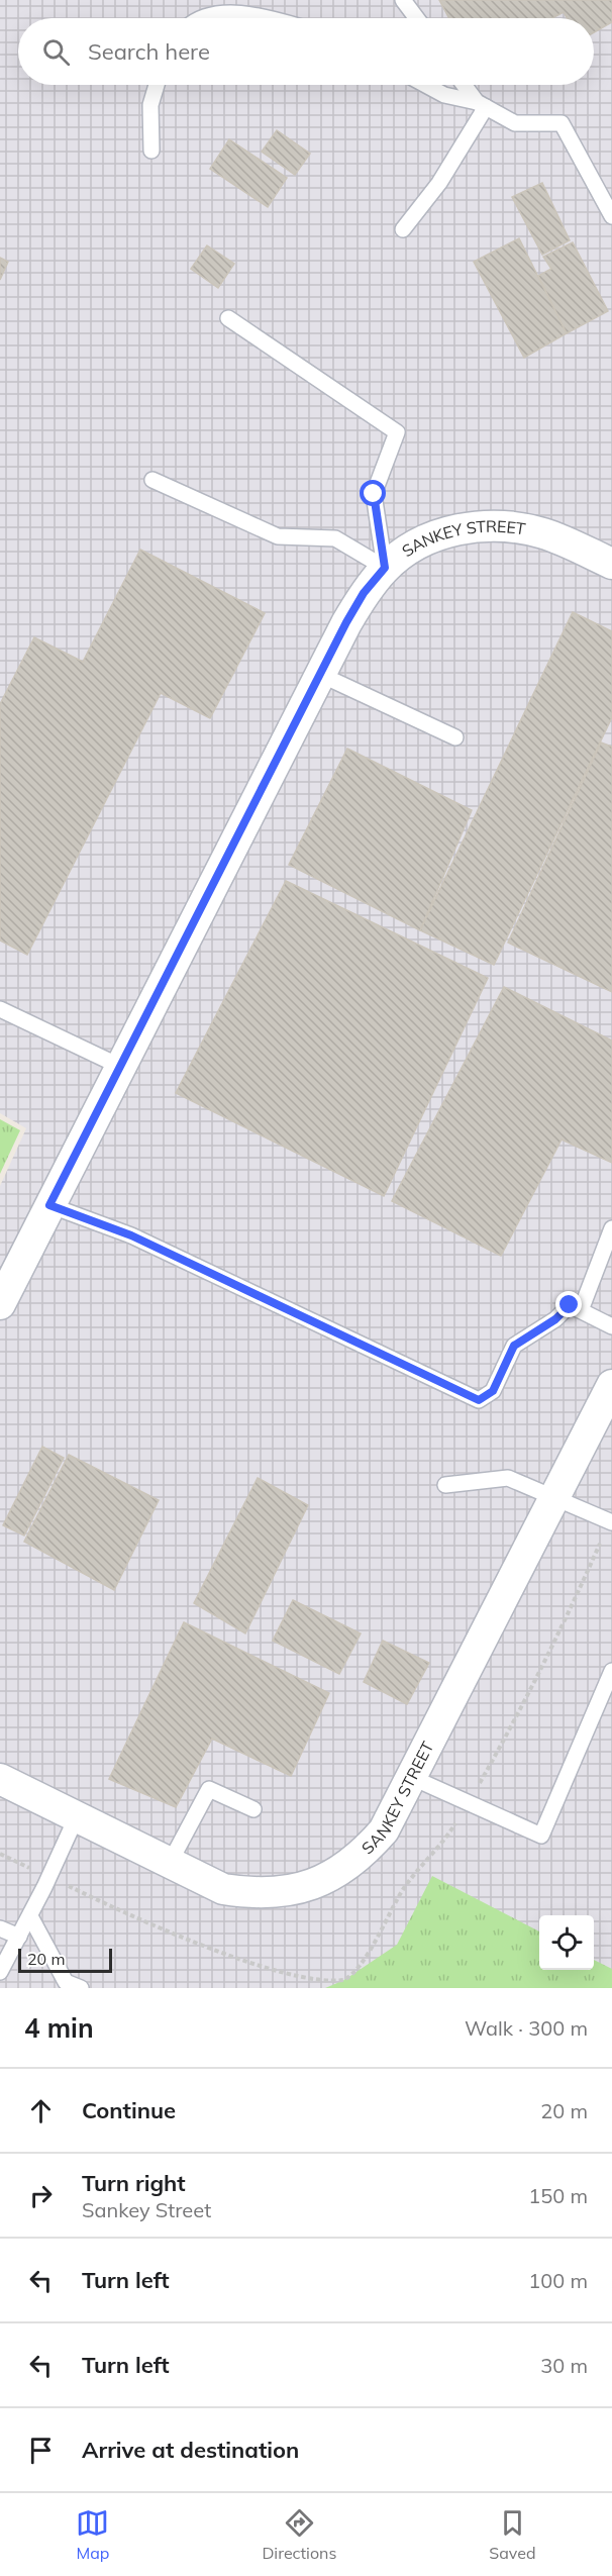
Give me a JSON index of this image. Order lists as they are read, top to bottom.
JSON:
{
  "streets": {
    "street": ["SANKEY STREET"]
  },
  "scale_bar": "20 m",
  "page": {
    "search": "Search here",
    "scale": "20 m",
    "heading": ["4 min", "Walk · 300 m"],
    "list": [
      ["Continue", "20 m"],
      ["Turn right", "Sankey Street", "150 m"],
      ["Turn left", "100 m"],
      ["Turn left", "30 m"],
      "Arrive at destination"
    ],
    "nav": ["Map", "Directions", "Saved"]
  }
}
